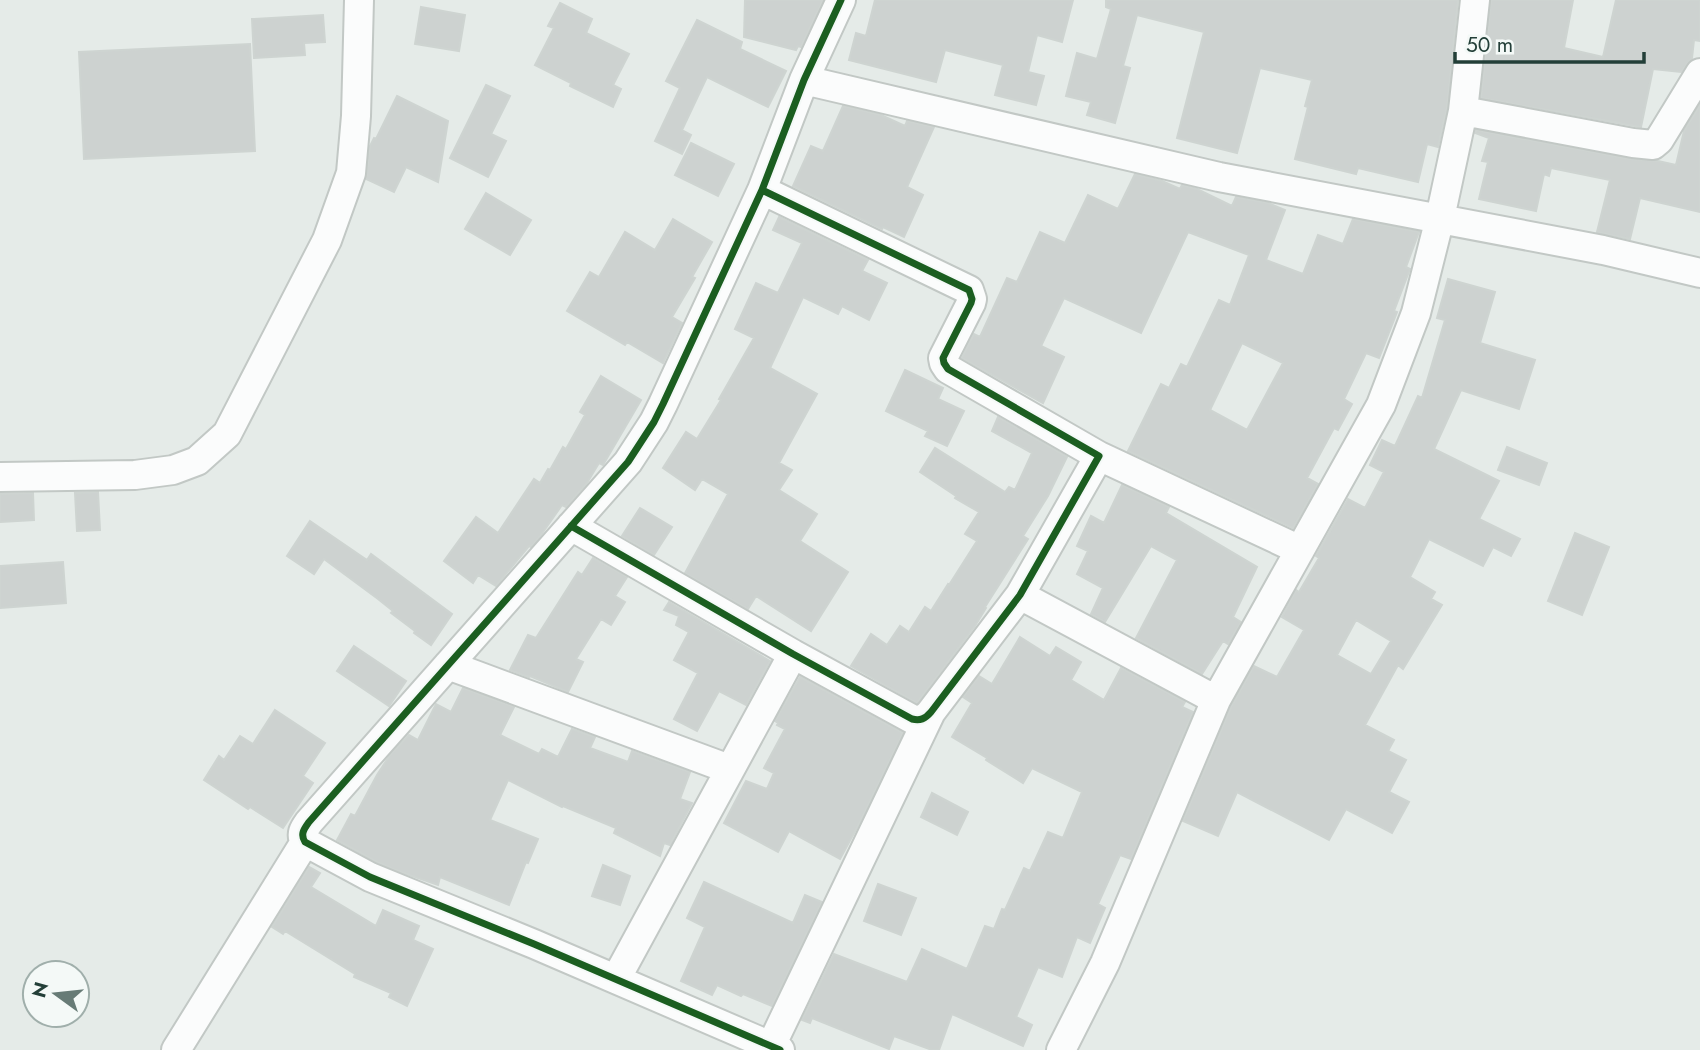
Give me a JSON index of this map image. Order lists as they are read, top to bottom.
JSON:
{
  "scale_bar": "50 m",
  "north": "left"
}
